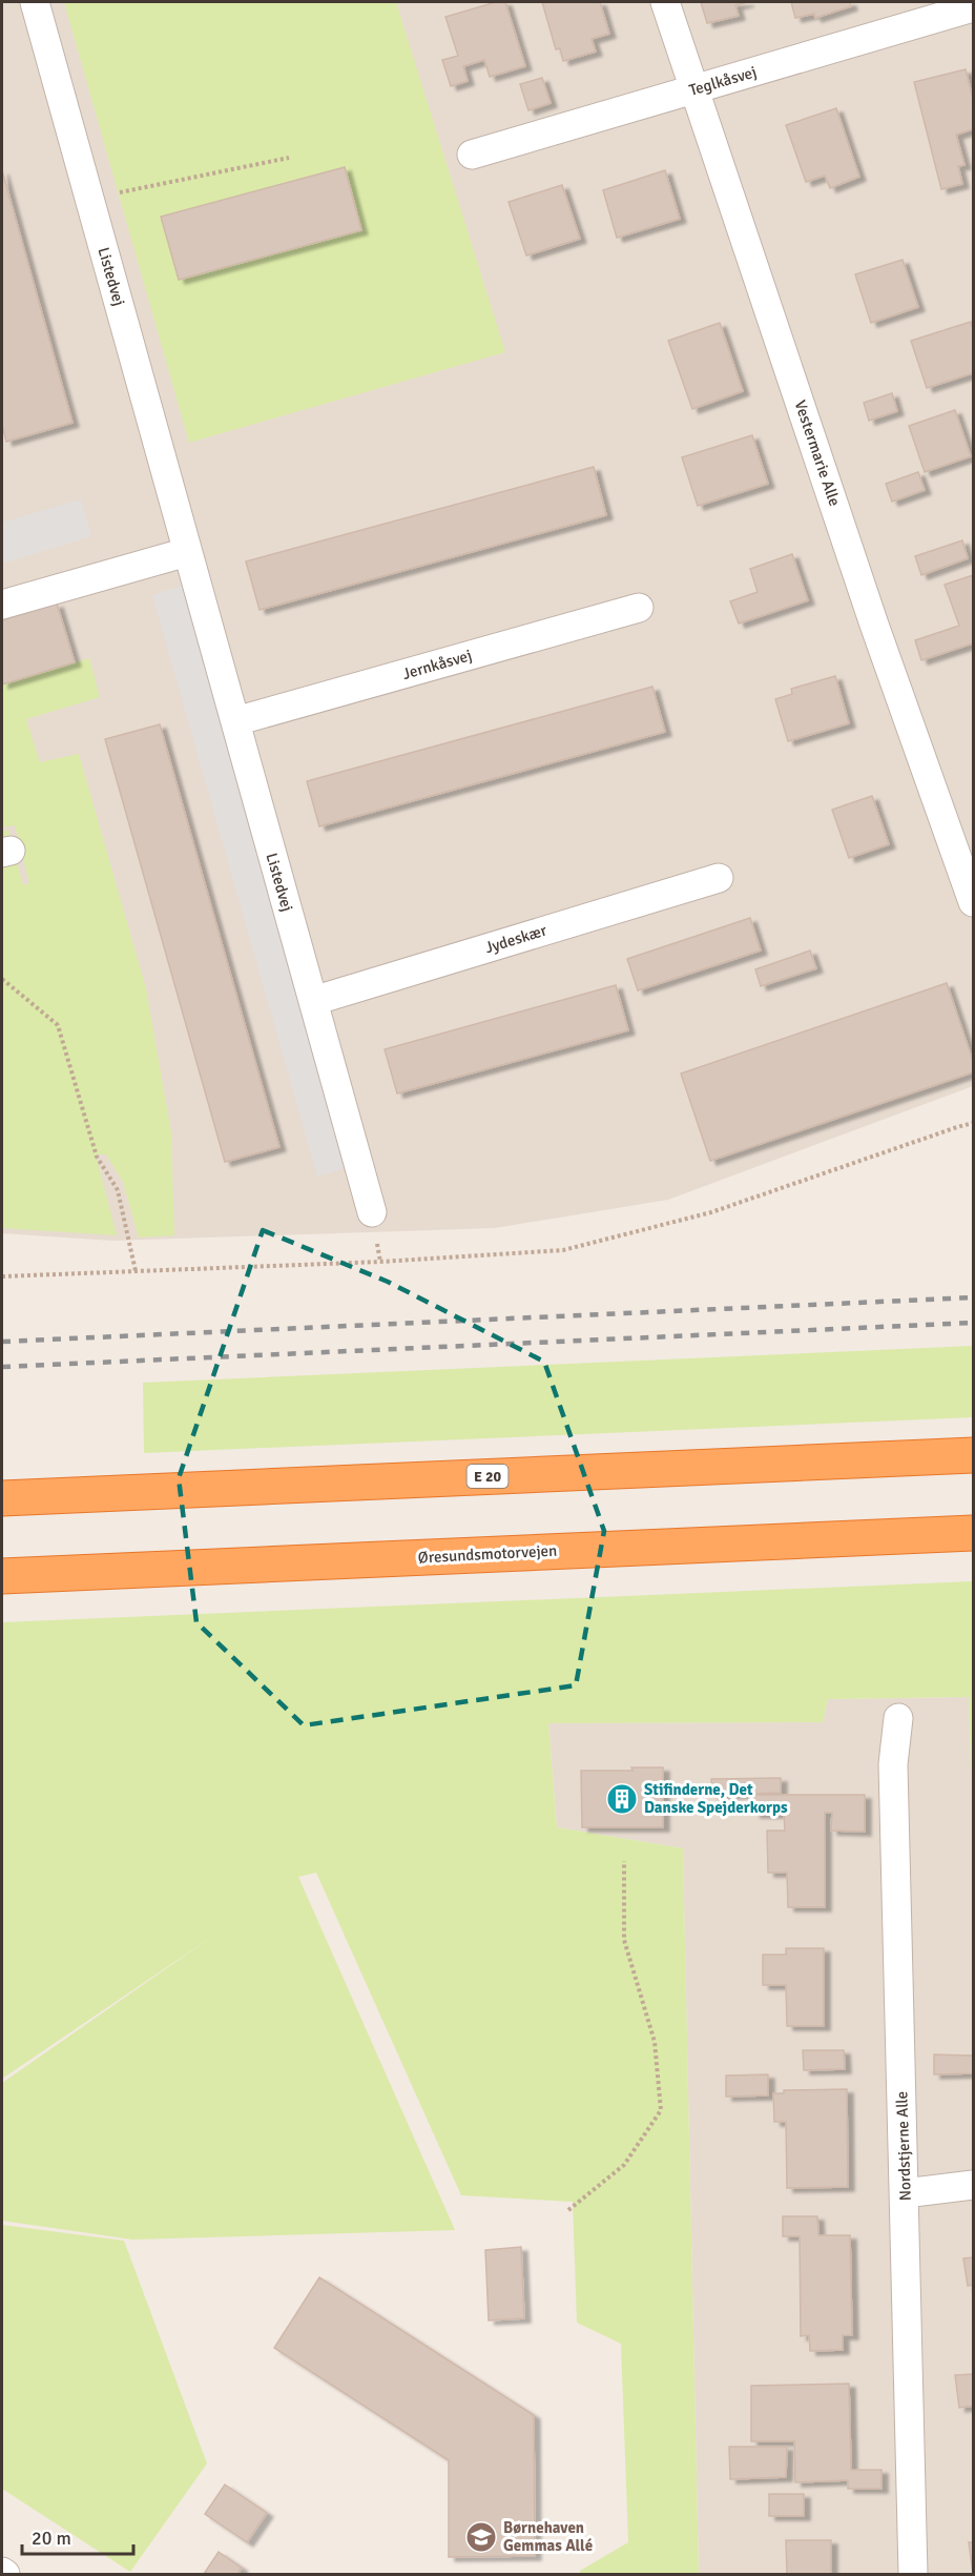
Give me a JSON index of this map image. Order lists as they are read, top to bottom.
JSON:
{
  "streets": {
    "highway": ["E 20", "Øresundsmotorvejen"],
    "street": [
      "Teglkåsvej",
      "Listedvej",
      "Vestermarie Alle",
      "Jernkåsvej",
      "Jydeskær",
      "Nordstjerne Alle"
    ]
  },
  "crossings": [
    ["Teglkåsvej", "Vestermarie Alle"],
    ["Listedvej", "Jernkåsvej"],
    ["Listedvej", "Jydeskær"]
  ],
  "places": {
    "building": ["Stifinderne, Det Danske Spejderkorps"],
    "school or university": ["Børnehaven Gemmas Allé"]
  },
  "scale_bar": "20 m"
}
